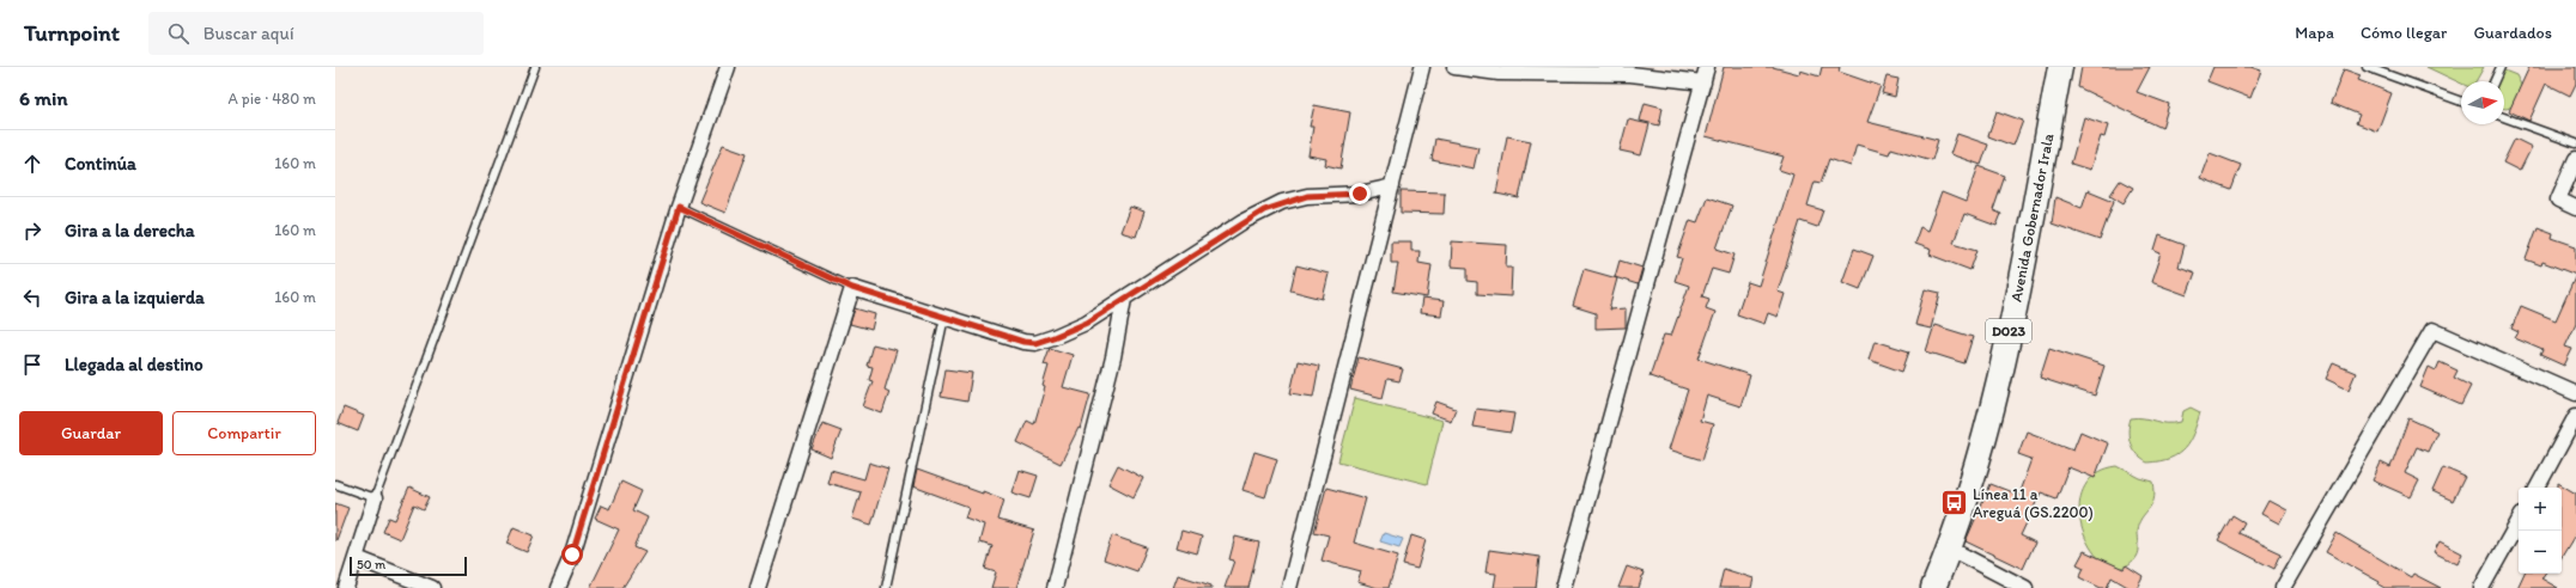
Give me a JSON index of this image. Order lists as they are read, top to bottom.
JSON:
{
  "streets": {
    "main road": ["Avenida Gobernador Irala", "D023"]
  },
  "places": {
    "bus stop": ["Línea 11 a Areguá (GS.2200)"]
  },
  "scale_bar": "50 m",
  "north": "right",
  "page": {
    "header": "Turnpoint",
    "search": "Buscar aquí",
    "nav": ["Mapa", "Cómo llegar", "Guardados"],
    "heading": ["6 min", "A pie · 480 m"],
    "list": [
      ["Continúa", "160 m"],
      ["Gira a la derecha", "160 m"],
      ["Gira a la izquierda", "160 m"],
      "Llegada al destino"
    ],
    "buttons": ["Guardar", "Compartir"],
    "map_buttons": ["+", "−"],
    "scale": "50 m"
  }
}
